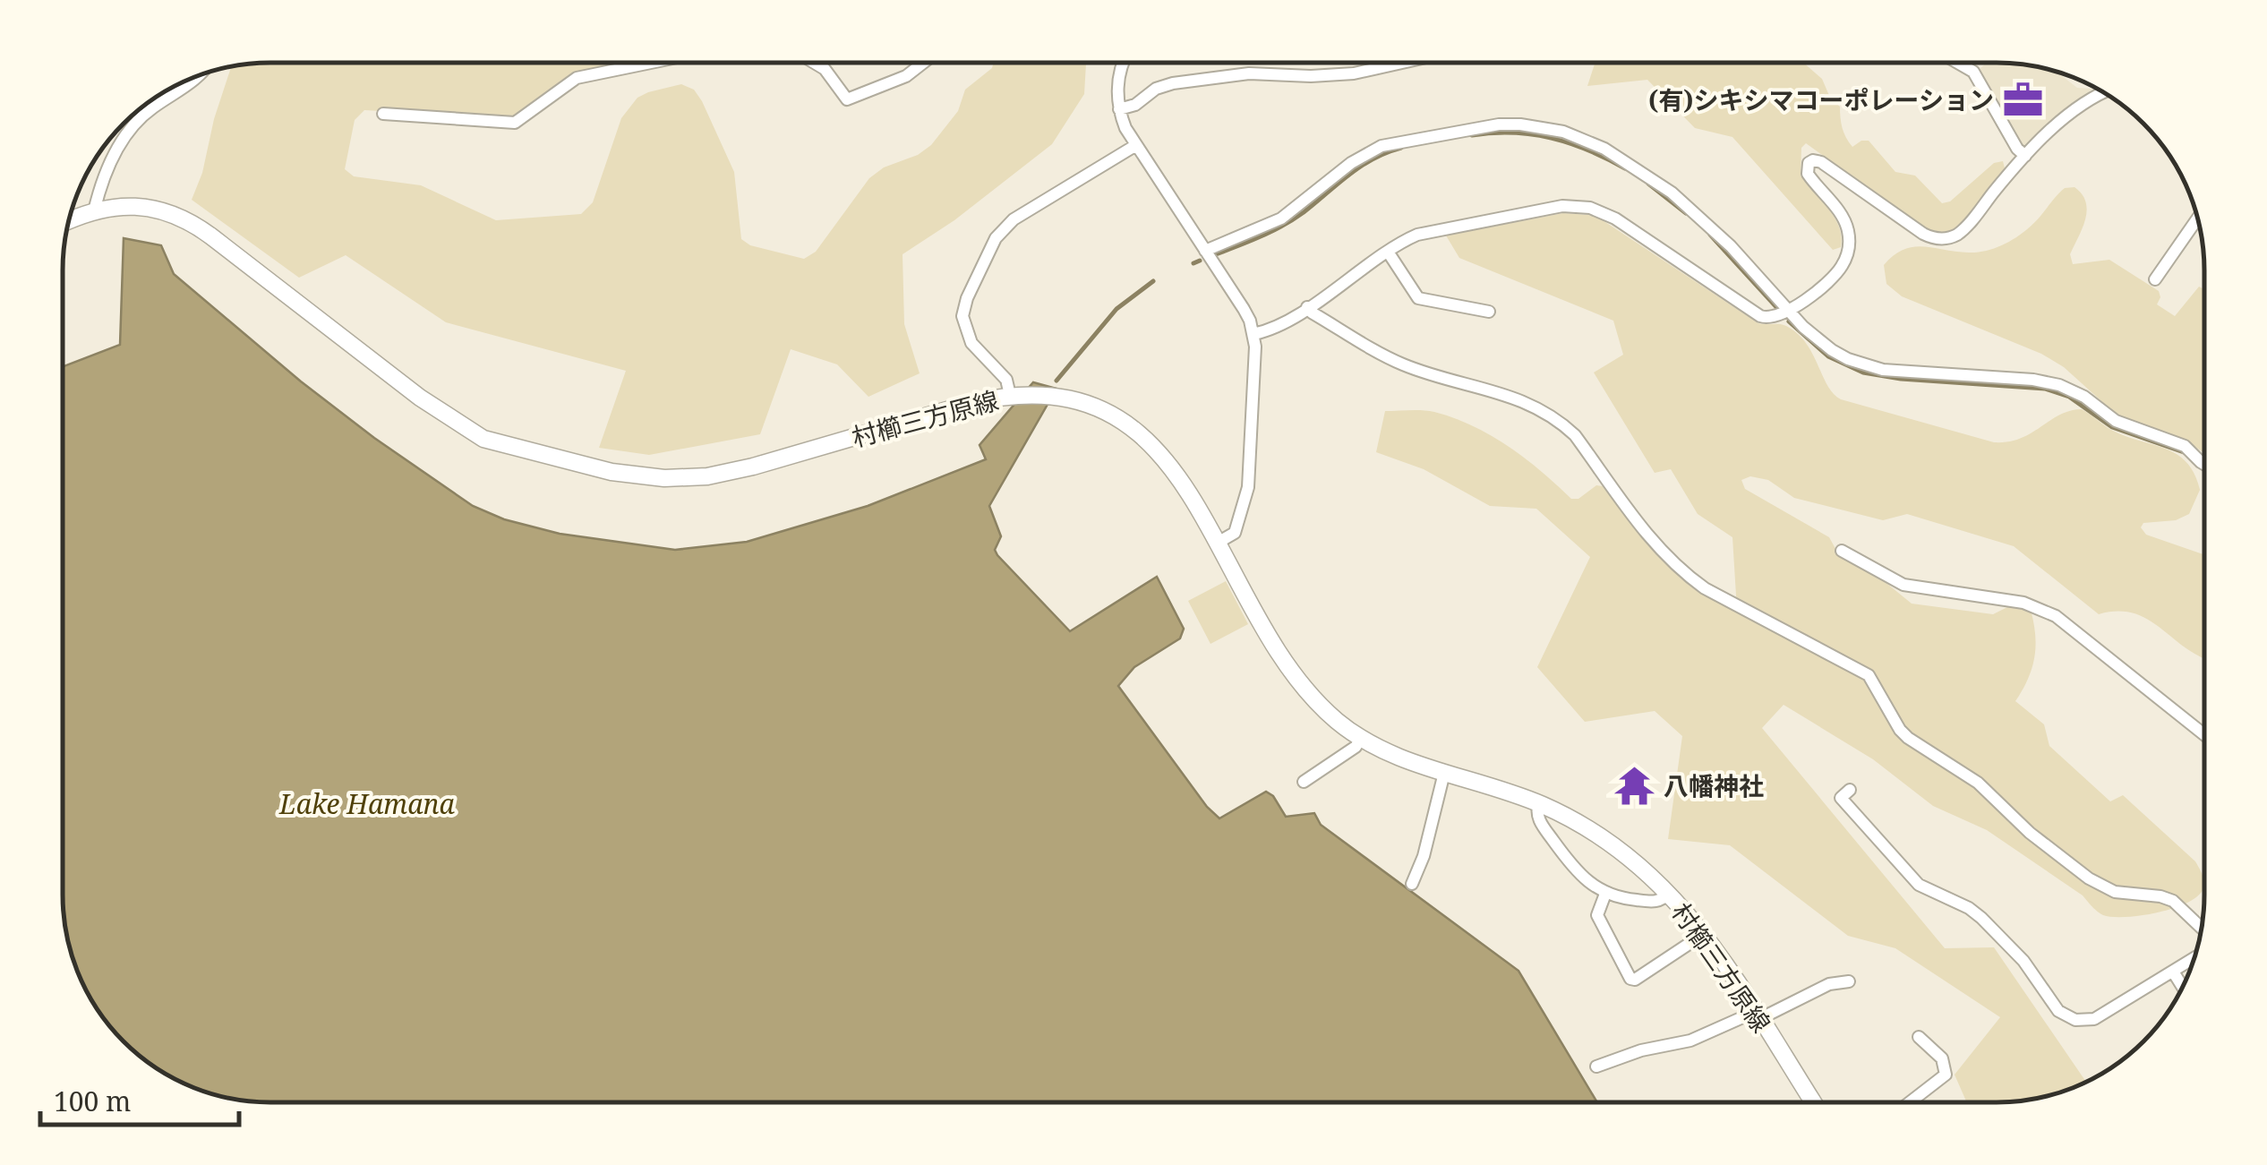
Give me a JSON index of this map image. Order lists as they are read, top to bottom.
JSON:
{
  "streets": {
    "main road": ["村櫛三方原線"]
  },
  "water": ["Lake Hamana"],
  "places": {
    "office": ["(有)シキシマコーポレーション"],
    "temple": ["八幡神社"]
  },
  "scale_bar": "100 m"
}
